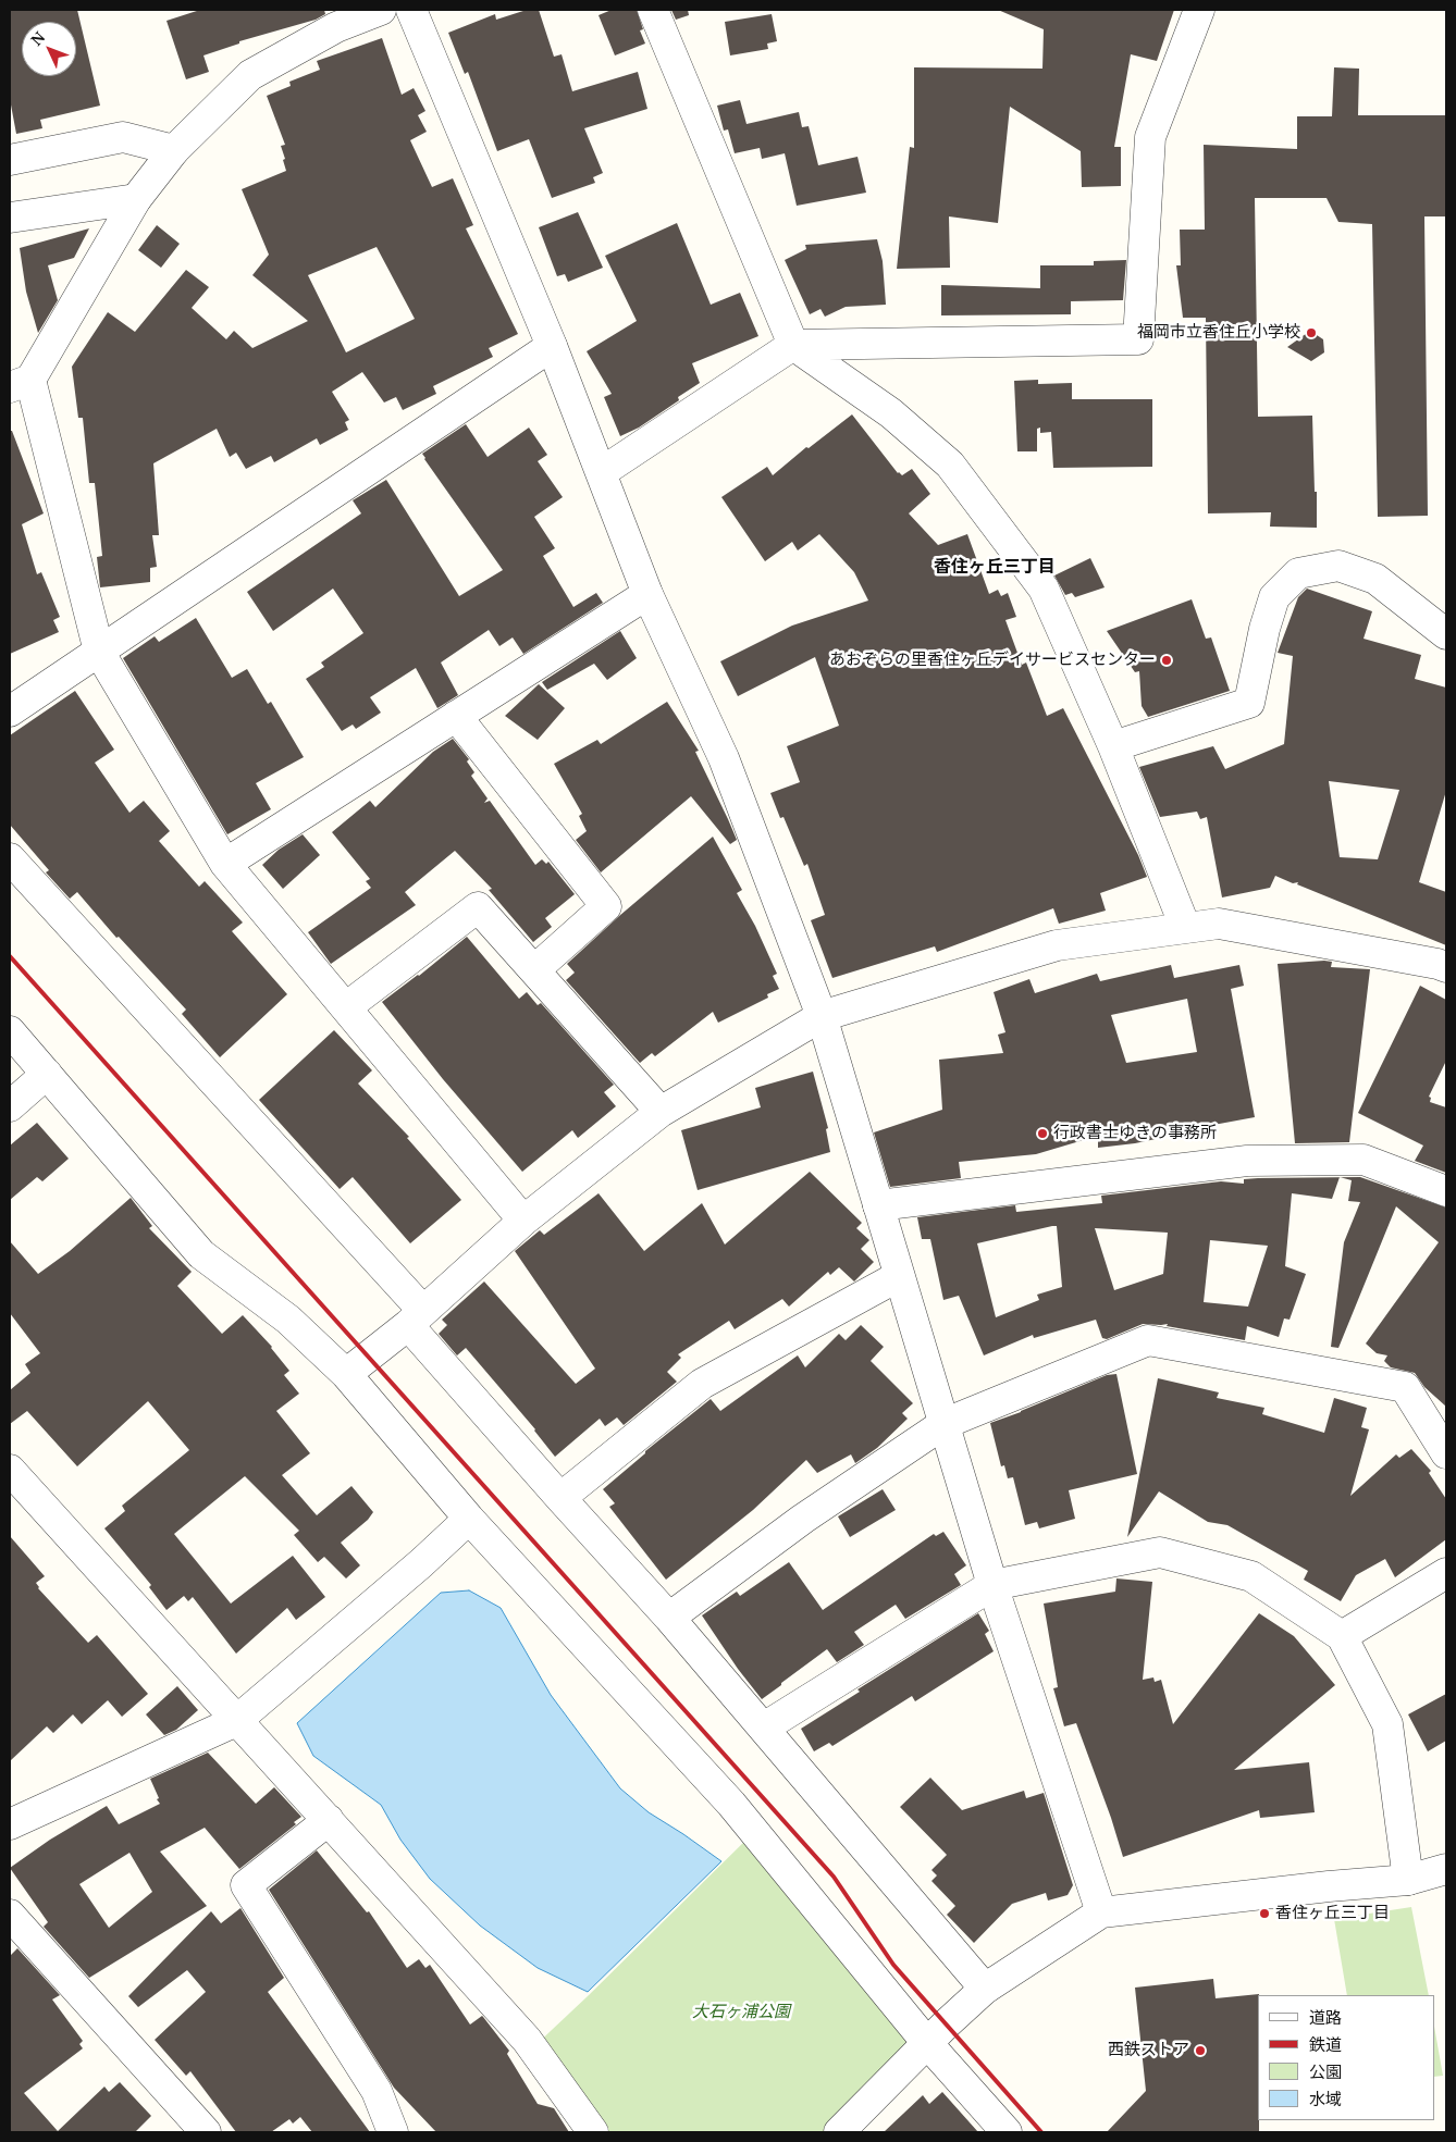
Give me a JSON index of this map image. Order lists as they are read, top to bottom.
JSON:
{
  "districts": ["香住ヶ丘三丁目"],
  "parks": ["大石ヶ浦公園"],
  "places": [
    "福岡市立香住丘小学校",
    "あおぞらの里香住ヶ丘デイサービスセンター",
    "行政書士ゆきの事務所",
    "香住ヶ丘三丁目",
    "西鉄ストア"
  ],
  "legend": [
    "道路",
    "鉄道",
    "公園",
    "水域"
  ],
  "north": "top left"
}
